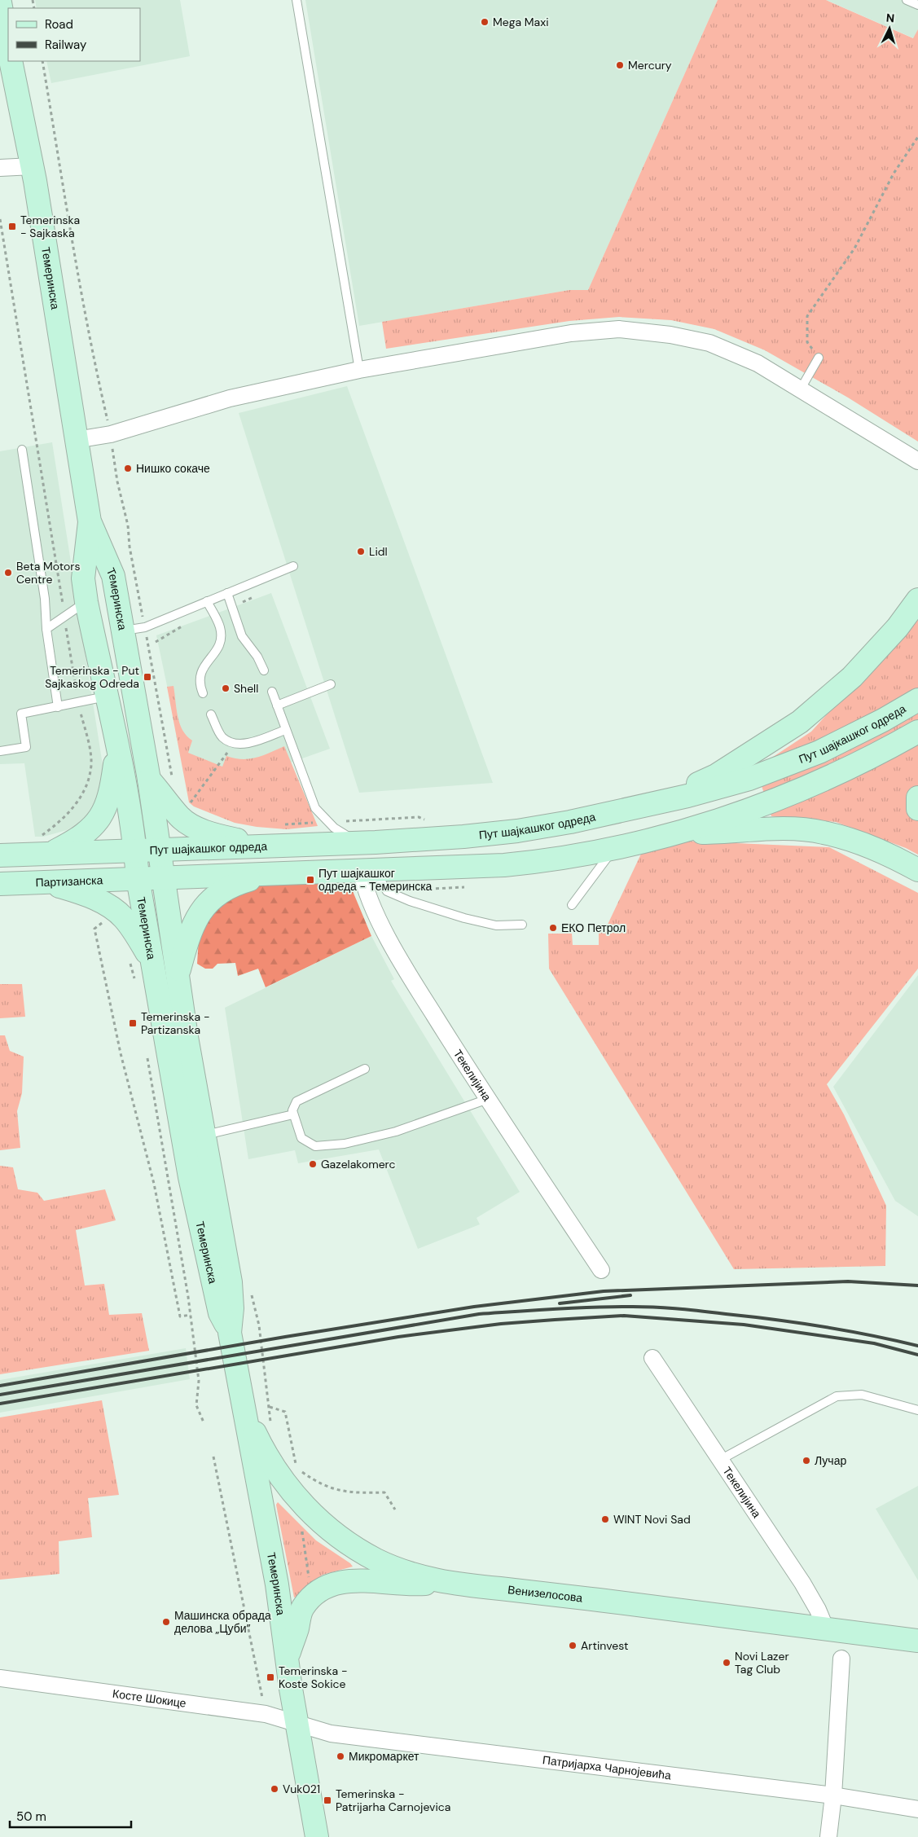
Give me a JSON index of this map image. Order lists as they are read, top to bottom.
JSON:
{
  "streets": {
    "main road": [
      "Темеринска",
      "Пут шајкашког одреда",
      "Партизанска",
      "Венизелосова"
    ],
    "street": ["Текелијина", "Косте Шокице", "Патријарха Чарнојевића"]
  },
  "crossings": [
    ["Темеринска", "Пут шајкашког одреда"],
    ["Темеринска", "Партизанска"],
    ["Темеринска", "Венизелосова"],
    ["Темеринска", "Косте Шокице"],
    ["Темеринска", "Патријарха Чарнојевића"],
    ["Текелијина", "Венизелосова"],
    ["Косте Шокице", "Патријарха Чарнојевића"]
  ],
  "places": {
    "other": [
      "Mega Maxi",
      "Mercury",
      "Нишко сокаче",
      "Lidl",
      "Beta Motors Centre",
      "Shell",
      "ЕКО Петрол",
      "Gazelakomerc",
      "Лучар",
      "WINT Novi Sad",
      "Машинска обрада делова „Цуби”",
      "Artinvest",
      "Novi Lazer Tag Club",
      "Микромаркет",
      "Vuk021"
    ],
    "transit": [
      "Temerinska - Sajkaska",
      "Temerinska - Put Sajkaskog Odreda",
      "Пут шајкашког одреда - Темеринска",
      "Temerinska - Partizanska",
      "Temerinska - Koste Sokice",
      "Temerinska - Patrijarha Carnojevica"
    ]
  },
  "legend": ["Road", "Railway"],
  "scale_bar": "50 m",
  "north": "top"
}
